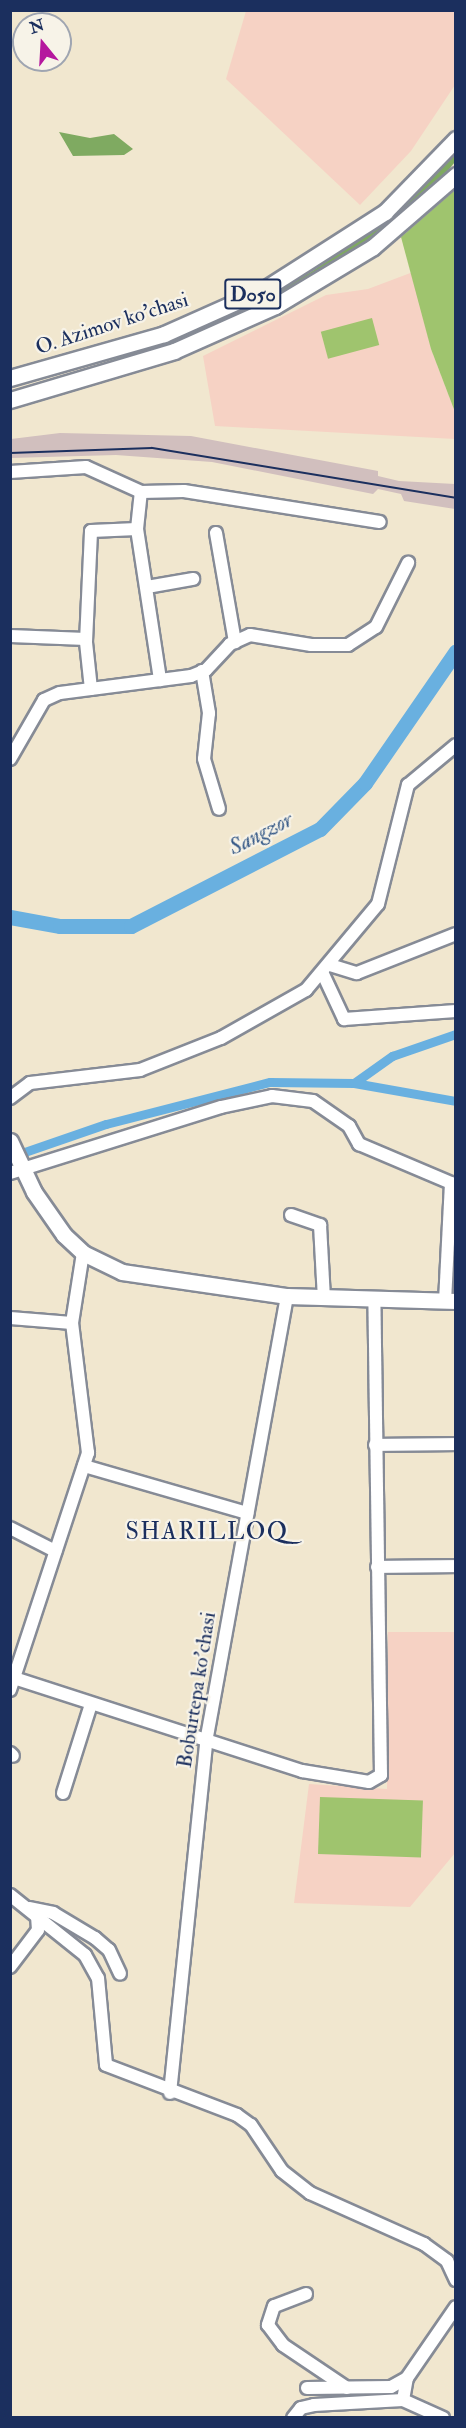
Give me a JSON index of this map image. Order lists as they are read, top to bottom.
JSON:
{
  "streets": {
    "main road": ["D050", "O. Azimov ko'chasi"],
    "street": ["Boburtepa ko'chasi"]
  },
  "crossings": [
    ["D050", "O. Azimov ko'chasi"]
  ],
  "districts": ["SHARILLOQ"],
  "water": ["Sangzor"],
  "north": "top"
}
